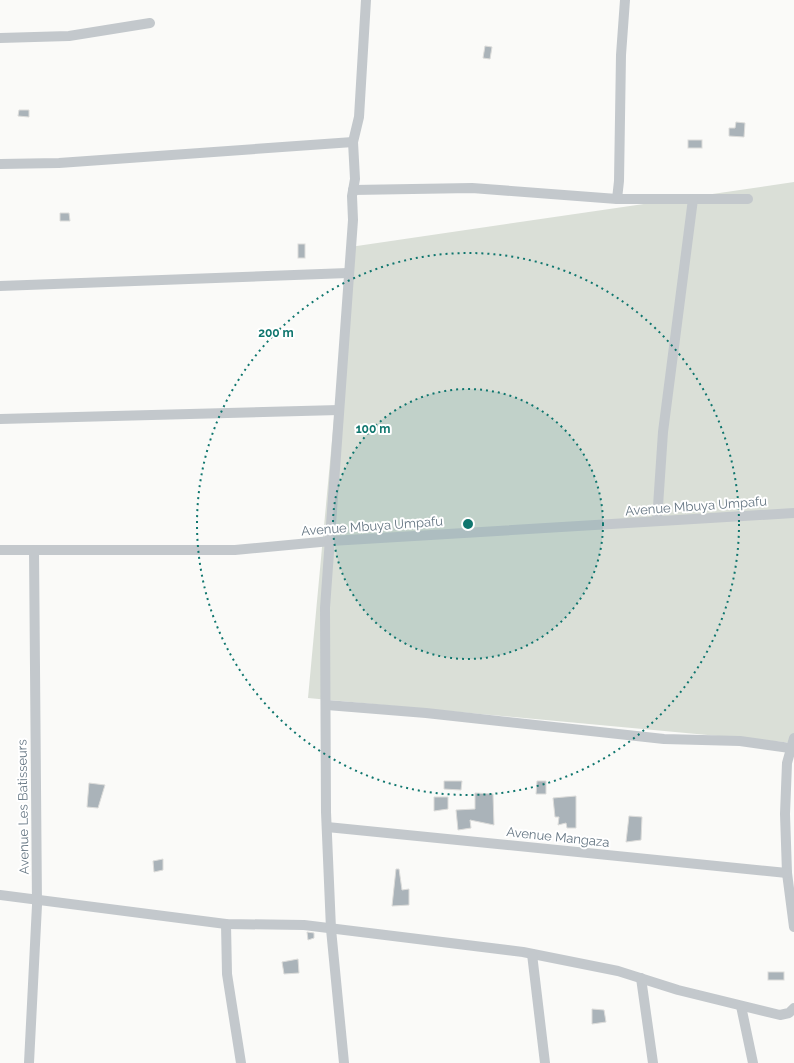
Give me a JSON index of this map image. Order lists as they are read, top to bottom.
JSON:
{
  "streets": {
    "street": ["Avenue Mbuya Umpafu", "Avenue Les Batisseurs", "Avenue Mangaza"]
  },
  "crossings": [
    ["Avenue Mbuya Umpafu", "Avenue Les Batisseurs"]
  ],
  "rings": ["200 m", "100 m"]
}
